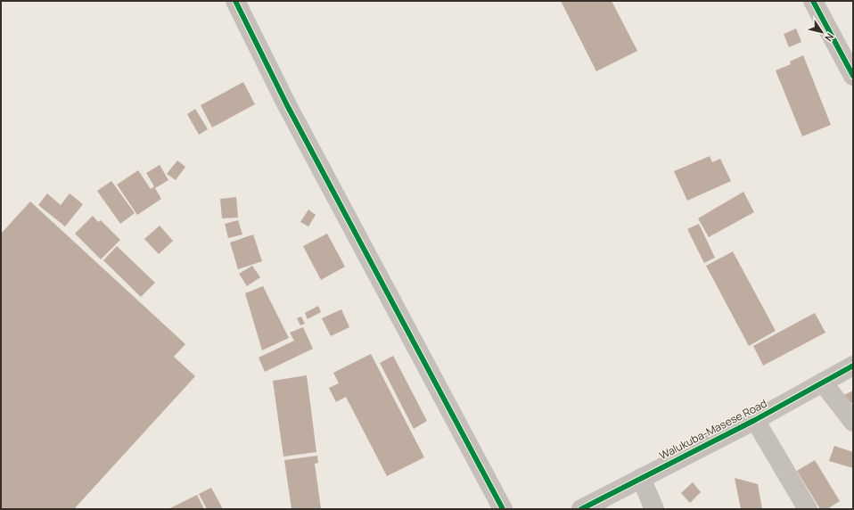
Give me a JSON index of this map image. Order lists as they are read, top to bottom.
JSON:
{
  "streets": {
    "street": ["Walukuba-Masese Road"]
  },
  "north": "bottom right"
}
